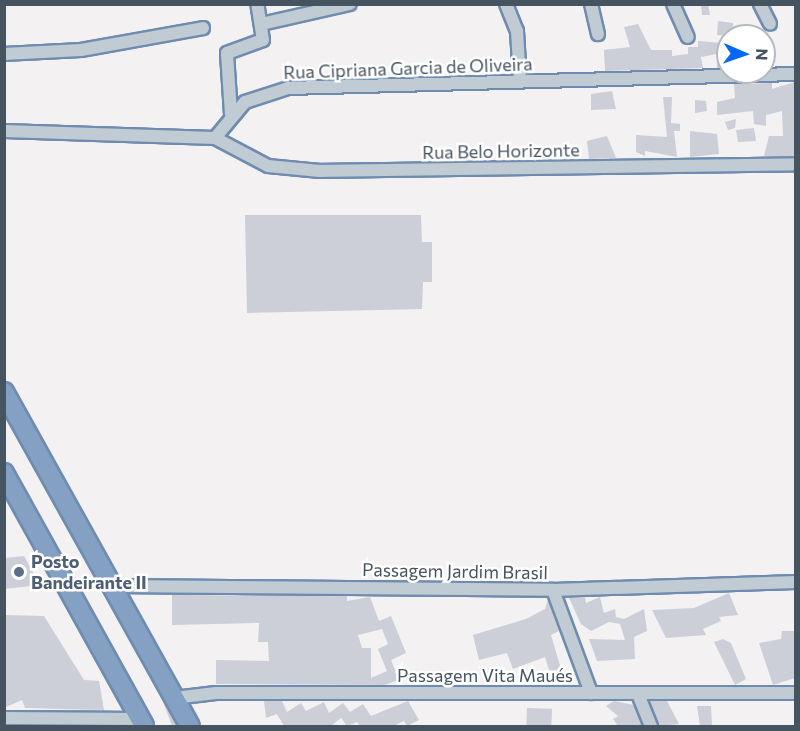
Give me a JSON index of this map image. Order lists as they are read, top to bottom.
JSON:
{
  "streets": {
    "street": [
      "Rua Cipriana Garcia de Oliveira",
      "Rua Belo Horizonte",
      "Passagem Jardim Brasil",
      "Passagem Vita Maués"
    ]
  },
  "crossings": [
    ["Rua Cipriana Garcia de Oliveira", "Rua Belo Horizonte"]
  ],
  "places": ["Posto Bandeirante II"],
  "north": "right"
}
